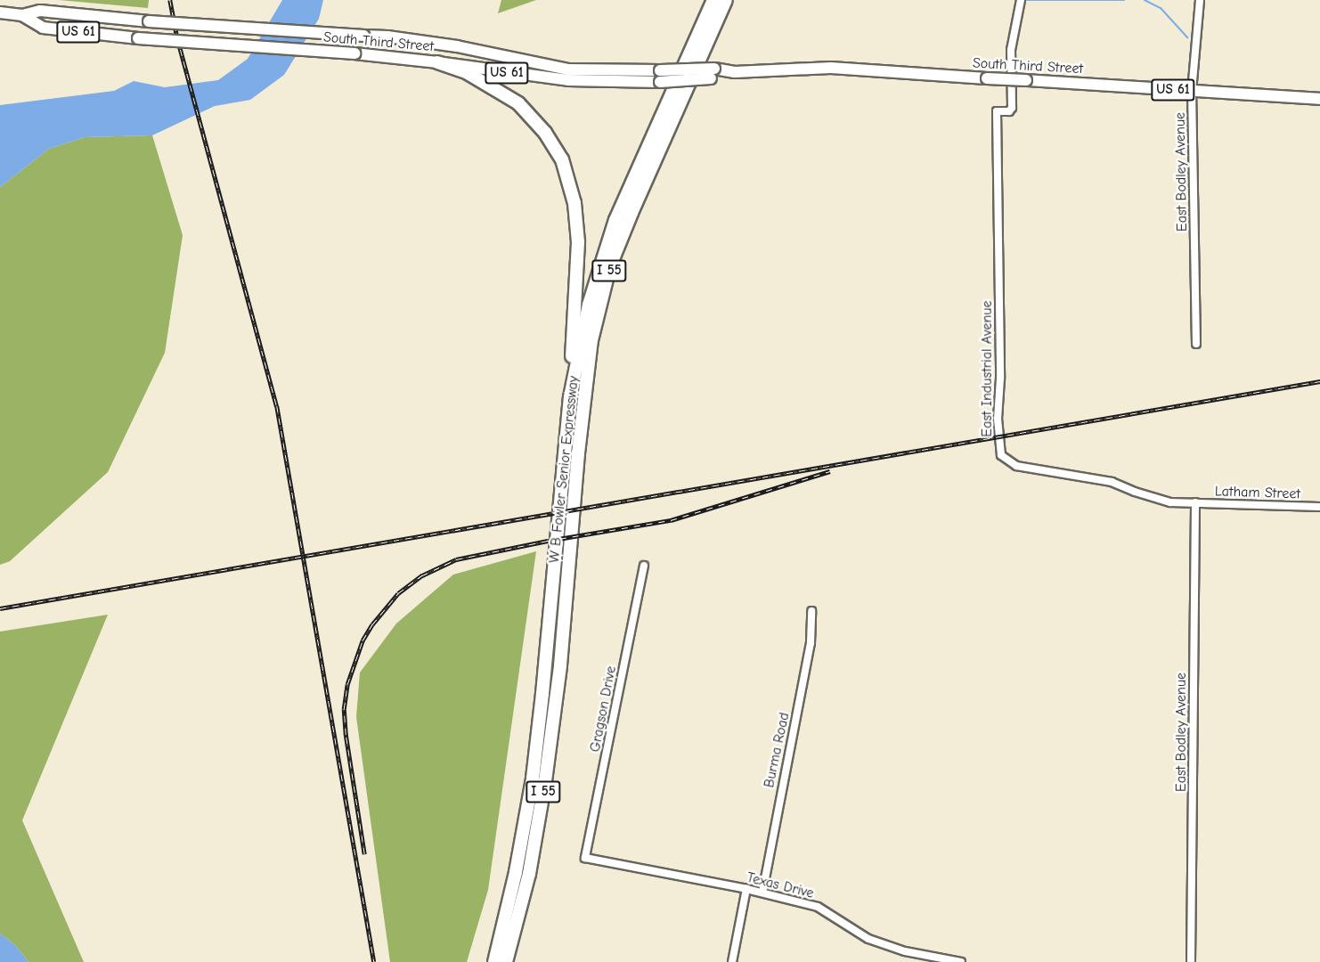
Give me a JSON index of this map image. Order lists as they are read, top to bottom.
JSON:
{
  "streets": {
    "highway": ["I 55", "W B Fowler Senior Expressway"],
    "main road": ["US 61", "South Third Street"],
    "street": [
      "East Bodley Avenue",
      "East Industrial Avenue",
      "Latham Street",
      "Gragson Drive",
      "Burma Road",
      "Texas Drive"
    ]
  },
  "crossings": [
    ["South Third Street", "East Bodley Avenue"],
    ["East Bodley Avenue", "East Industrial Avenue"],
    ["East Bodley Avenue", "Latham Street"],
    ["East Industrial Avenue", "Latham Street"],
    ["Gragson Drive", "Texas Drive"],
    ["Burma Road", "Texas Drive"]
  ]
}
